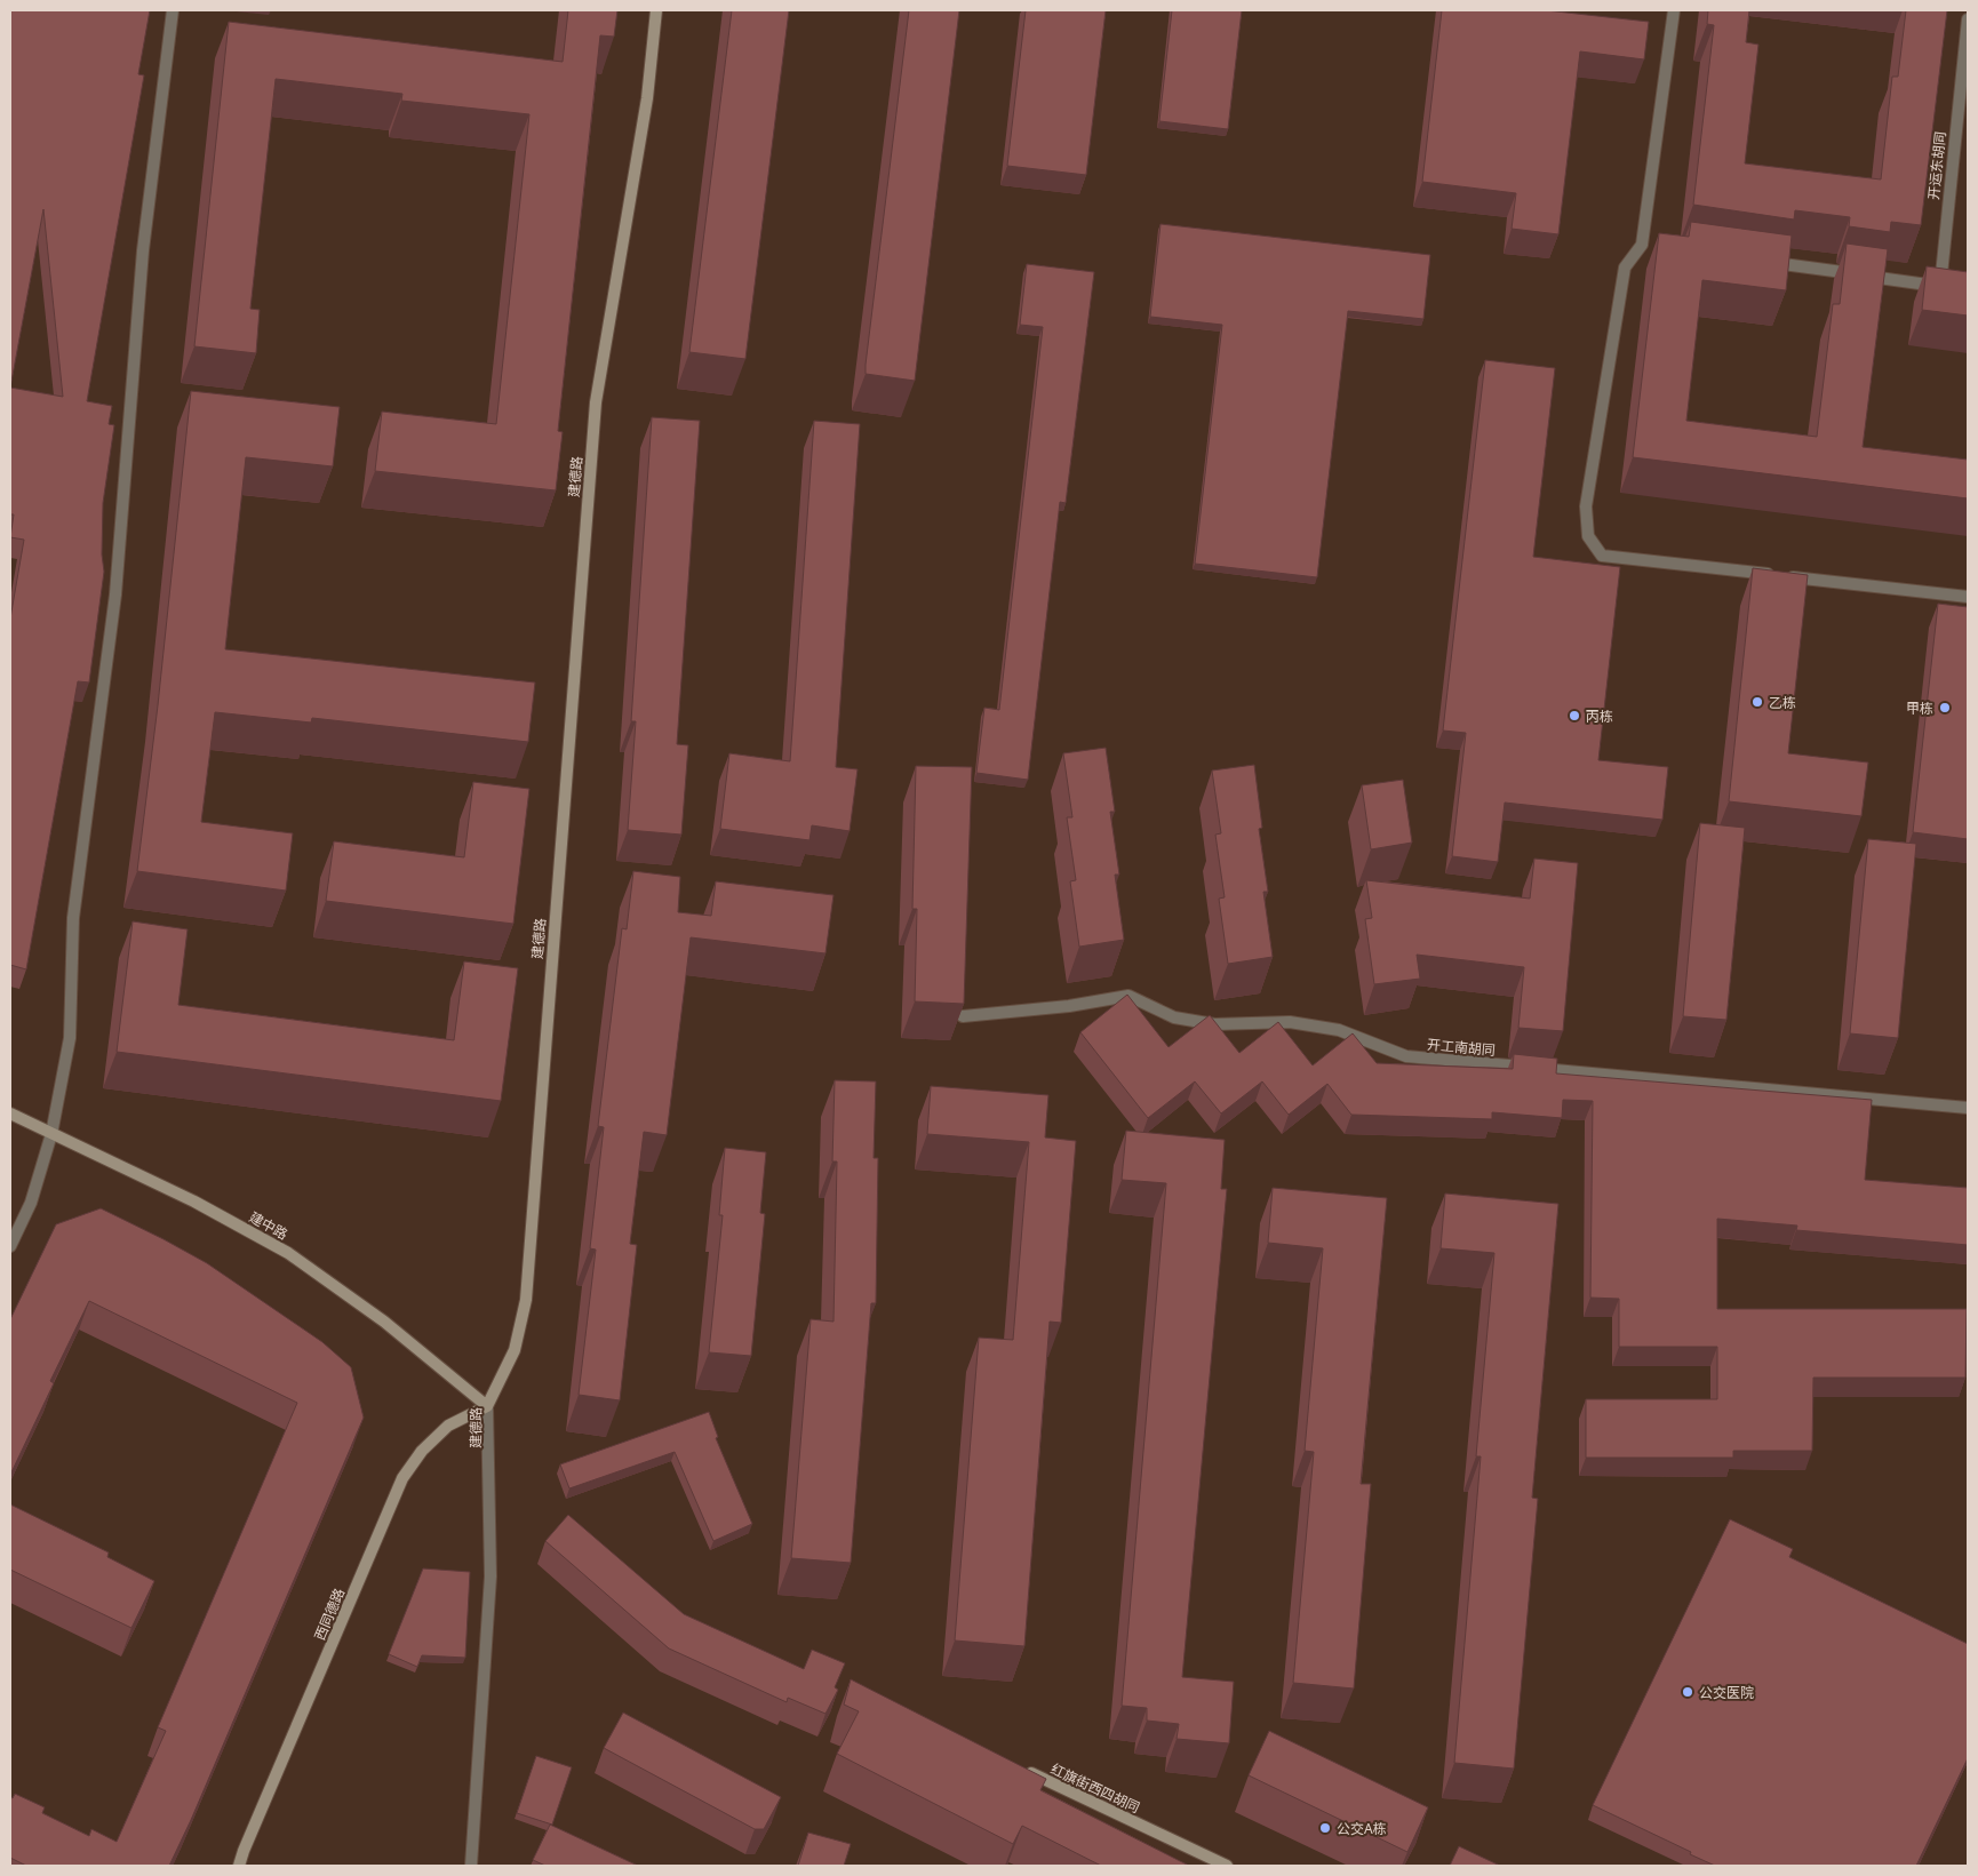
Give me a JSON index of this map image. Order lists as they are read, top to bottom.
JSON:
{
  "streets": {
    "street": [
      "开运东胡同",
      "建德路",
      "开工南胡同",
      "建中路",
      "西同德路",
      "红旗街西四胡同"
    ]
  },
  "crossings": [
    ["建德路", "建中路"],
    ["建德路", "西同德路"],
    ["建中路", "西同德路"]
  ],
  "places": [
    "乙栋",
    "甲栋",
    "丙栋",
    "公交医院",
    "公交A栋"
  ]
}
